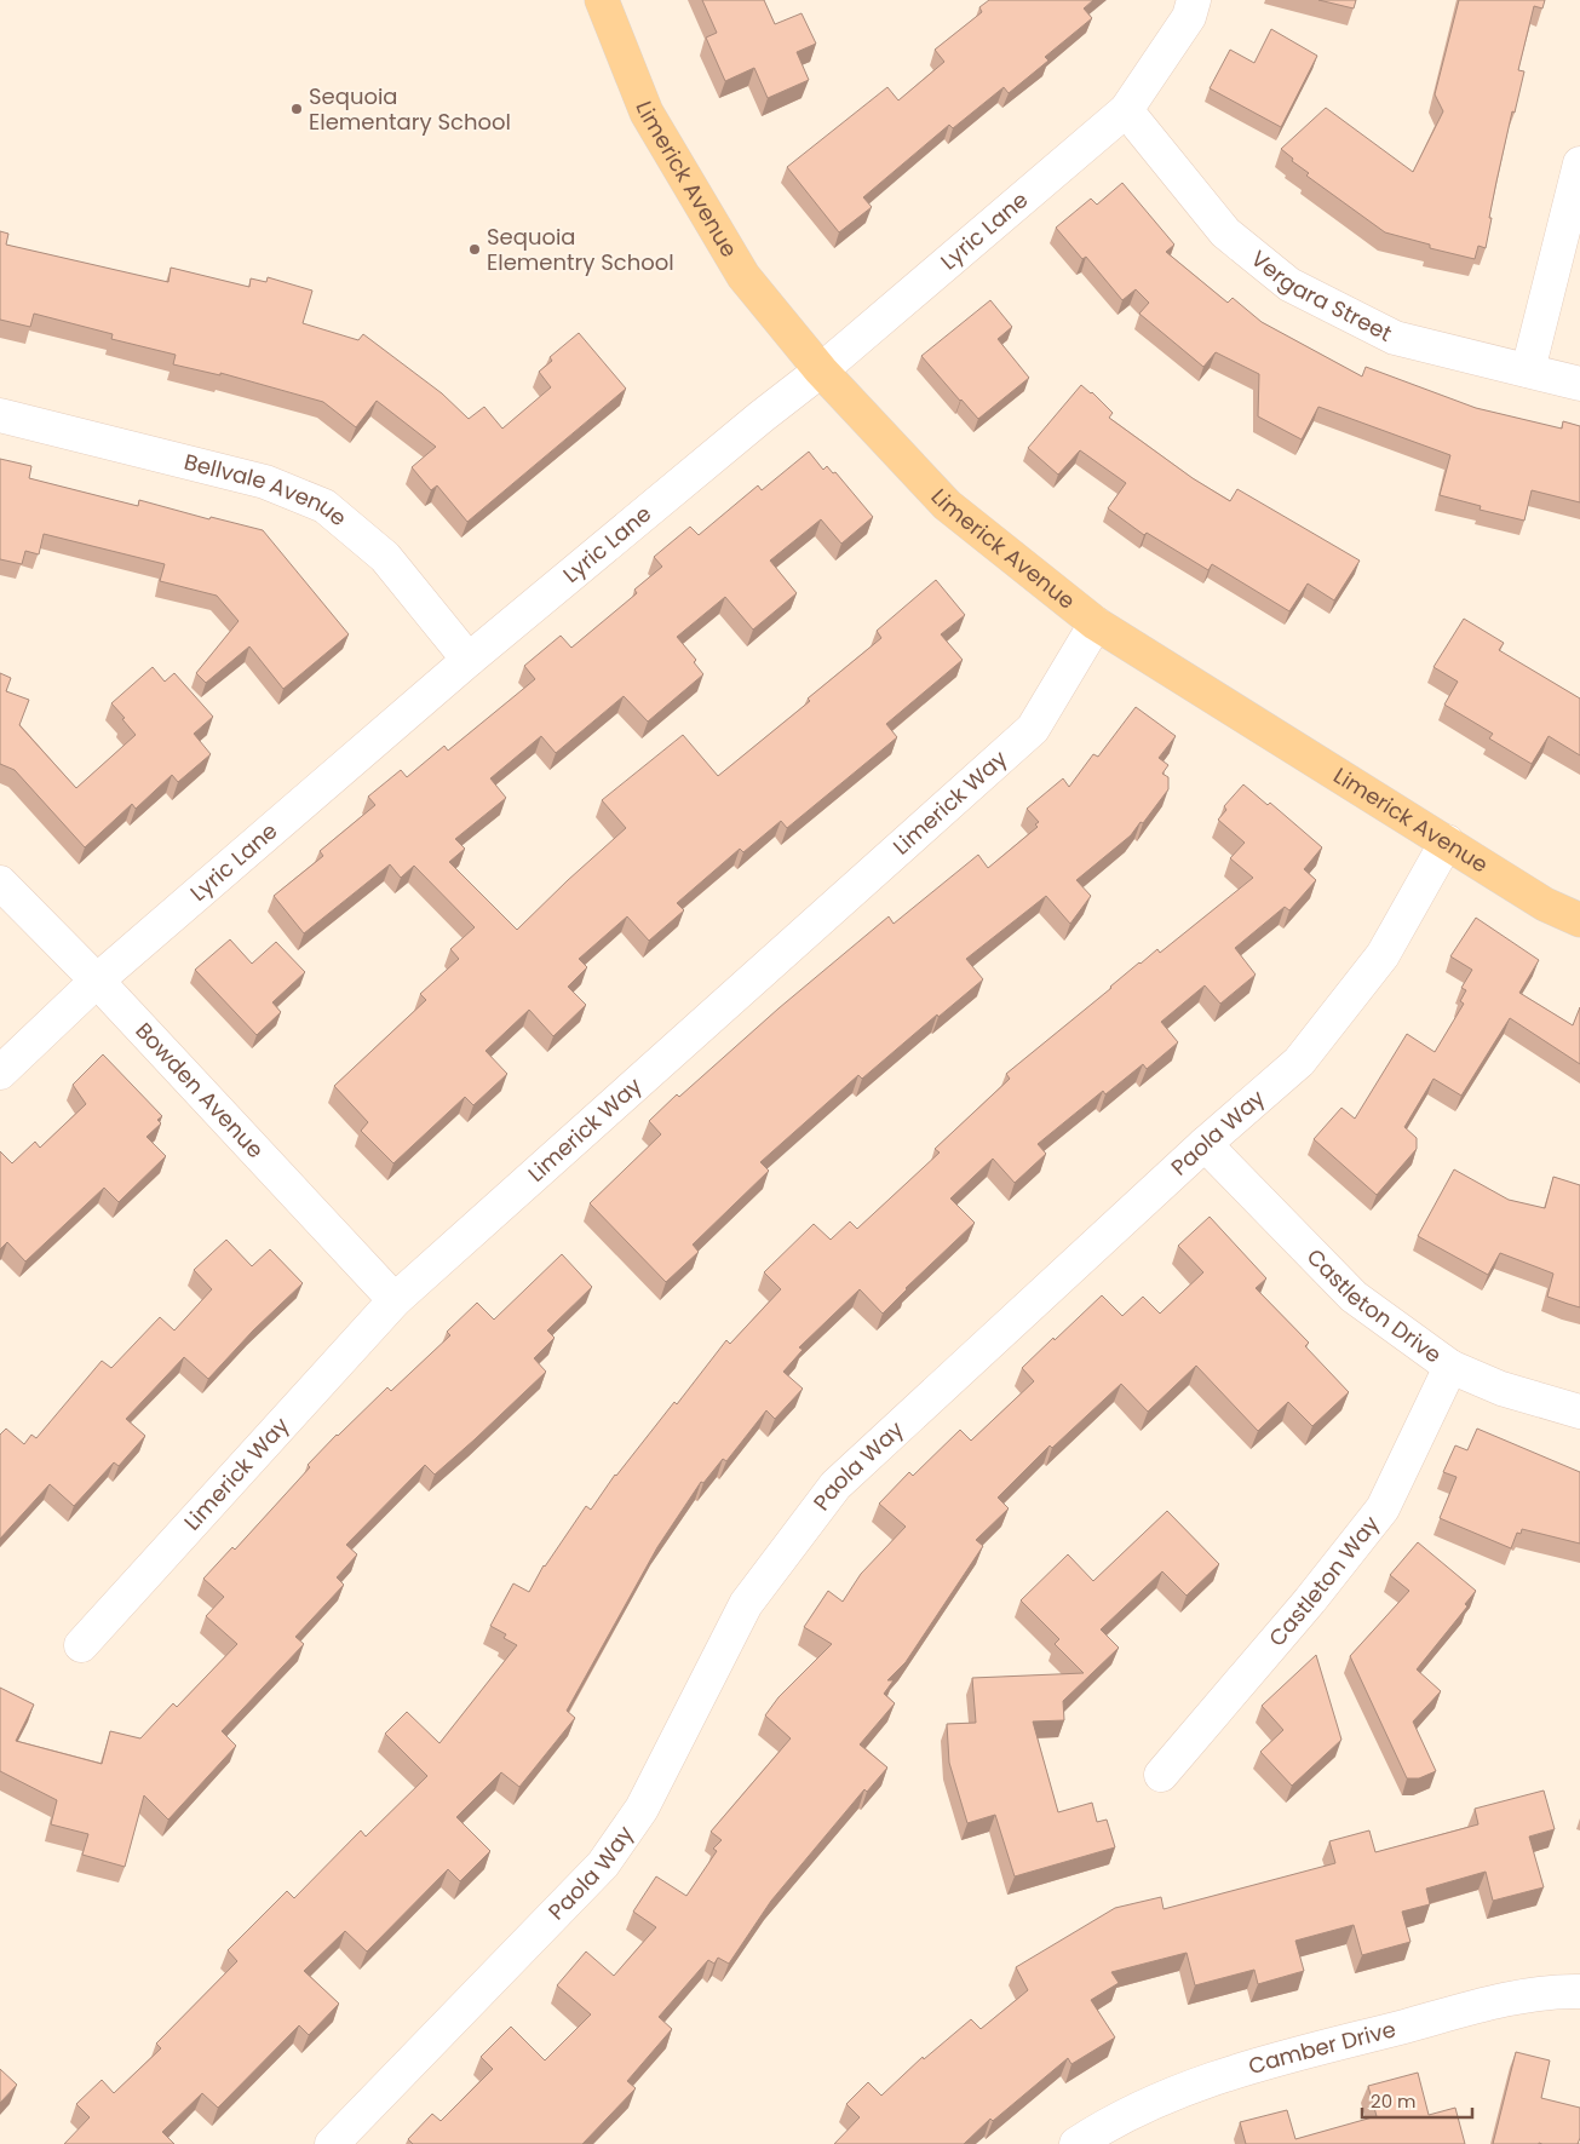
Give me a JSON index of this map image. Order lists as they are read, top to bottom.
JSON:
{
  "streets": {
    "main road": ["Limerick Avenue"],
    "street": [
      "Lyric Lane",
      "Vergara Street",
      "Bellvale Avenue",
      "Limerick Way",
      "Bowden Avenue",
      "Paola Way",
      "Castleton Drive",
      "Castleton Way",
      "Camber Drive"
    ]
  },
  "crossings": [
    ["Limerick Avenue", "Lyric Lane"],
    ["Limerick Avenue", "Limerick Way"],
    ["Limerick Avenue", "Paola Way"],
    ["Lyric Lane", "Vergara Street"],
    ["Lyric Lane", "Bellvale Avenue"],
    ["Lyric Lane", "Bowden Avenue"],
    ["Limerick Way", "Bowden Avenue"],
    ["Paola Way", "Castleton Drive"],
    ["Castleton Drive", "Castleton Way"]
  ],
  "places": ["Sequoia Elementary School", "Sequoia Elementry School"],
  "scale_bar": "20 m"
}
